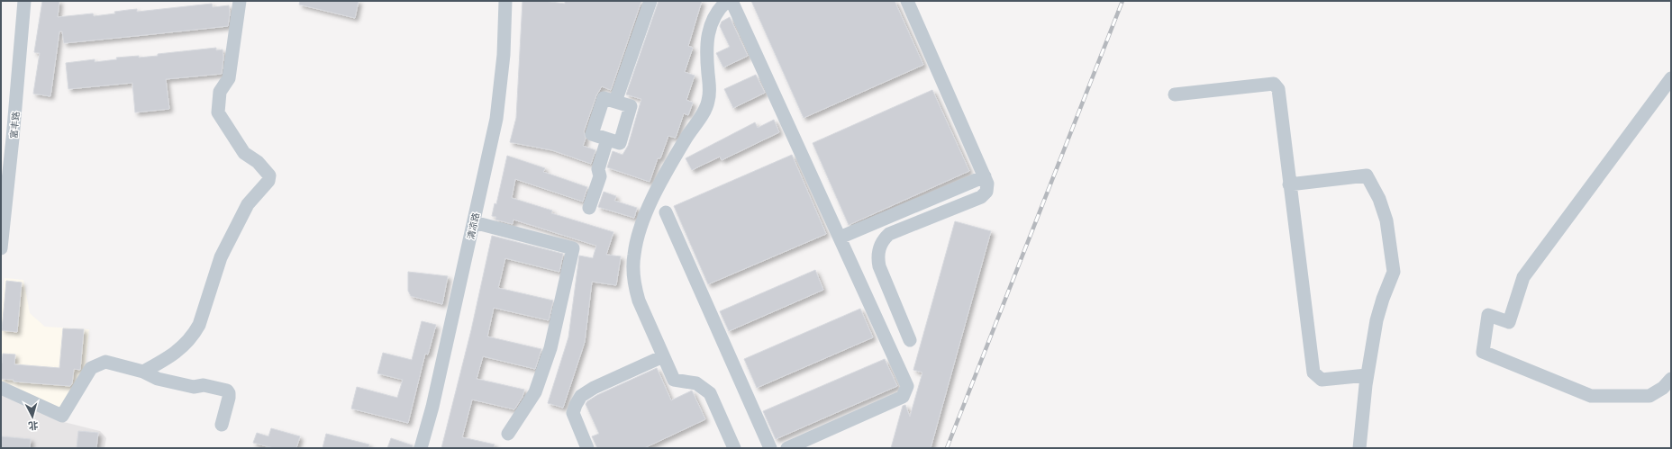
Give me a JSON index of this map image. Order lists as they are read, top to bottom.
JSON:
{
  "streets": {
    "street": ["富丰路", "清凉路"]
  },
  "north": "bottom"
}
